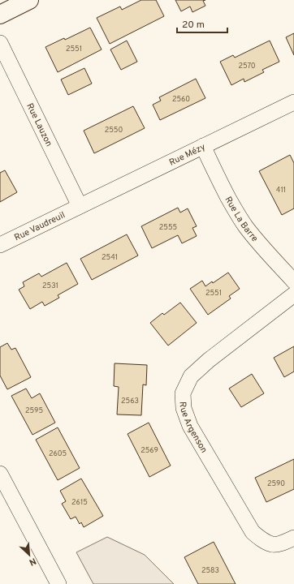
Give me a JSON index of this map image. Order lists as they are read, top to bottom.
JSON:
{
  "streets": {
    "street": [
      "Rue Lauzon",
      "Rue Mézy",
      "Rue La Barre",
      "Rue Vaudreuil",
      "Rue Argenson"
    ]
  },
  "crossings": [
    ["Rue Lauzon", "Rue Mézy"],
    ["Rue Lauzon", "Rue Vaudreuil"],
    ["Rue Mézy", "Rue La Barre"],
    ["Rue Mézy", "Rue Vaudreuil"]
  ],
  "house_numbers": [
    "2551",
    "2570",
    "2560",
    "2550",
    "411",
    "2555",
    "2541",
    "2531",
    "2551",
    "2563",
    "2595",
    "2569",
    "2605",
    "2590",
    "2615",
    "2583"
  ],
  "scale_bar": "20 m",
  "north": "bottom right"
}
